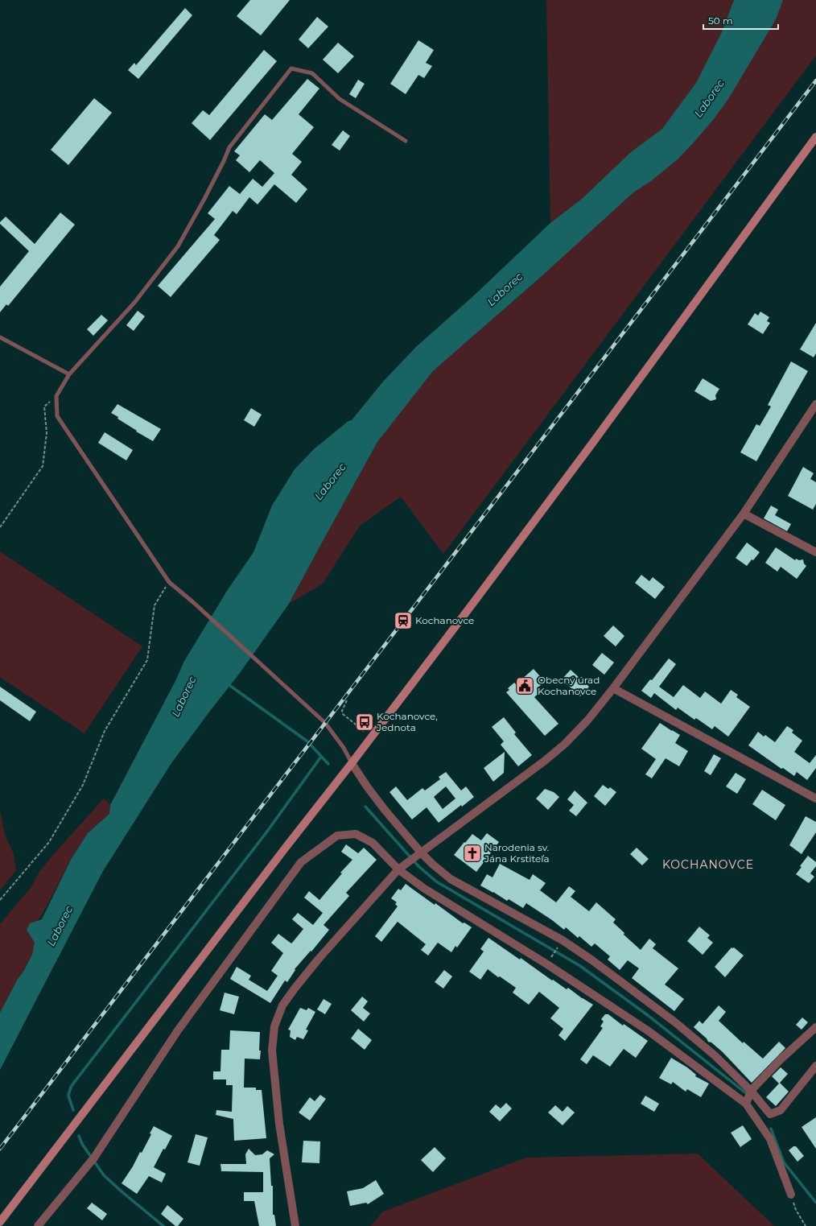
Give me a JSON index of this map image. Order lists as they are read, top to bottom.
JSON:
{
  "districts": ["KOCHANOVCE"],
  "water": ["Laborec"],
  "places": {
    "station": ["Kochanovce"],
    "public building": ["Obecný úrad Kochanovce"],
    "bus stop": ["Kochanovce, Jednota"],
    "church": ["Narodenia sv. Jána Krstiteľa"]
  },
  "scale_bar": "50 m"
}
